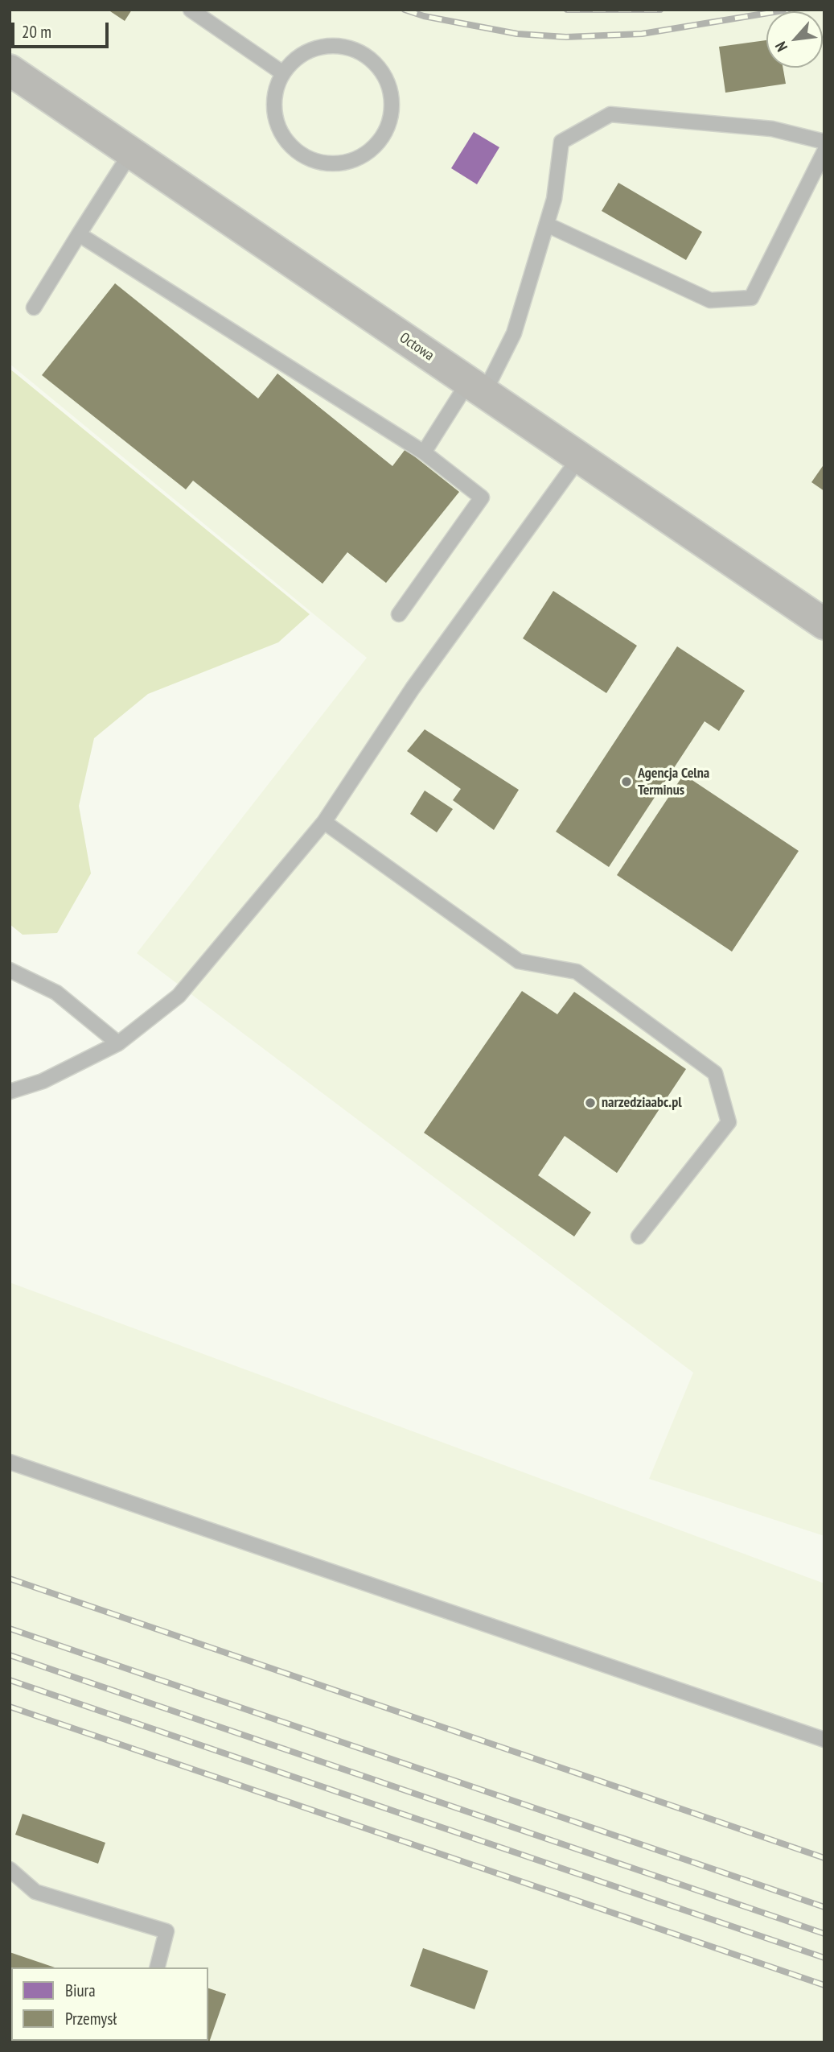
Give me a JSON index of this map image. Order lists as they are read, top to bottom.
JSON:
{
  "streets": {
    "street": ["Octowa"]
  },
  "places": ["Agencja Celna Terminus", "narzedziaabc.pl"],
  "legend": ["Biura", "Przemysł"],
  "scale_bar": "20 m",
  "north": "bottom left"
}
